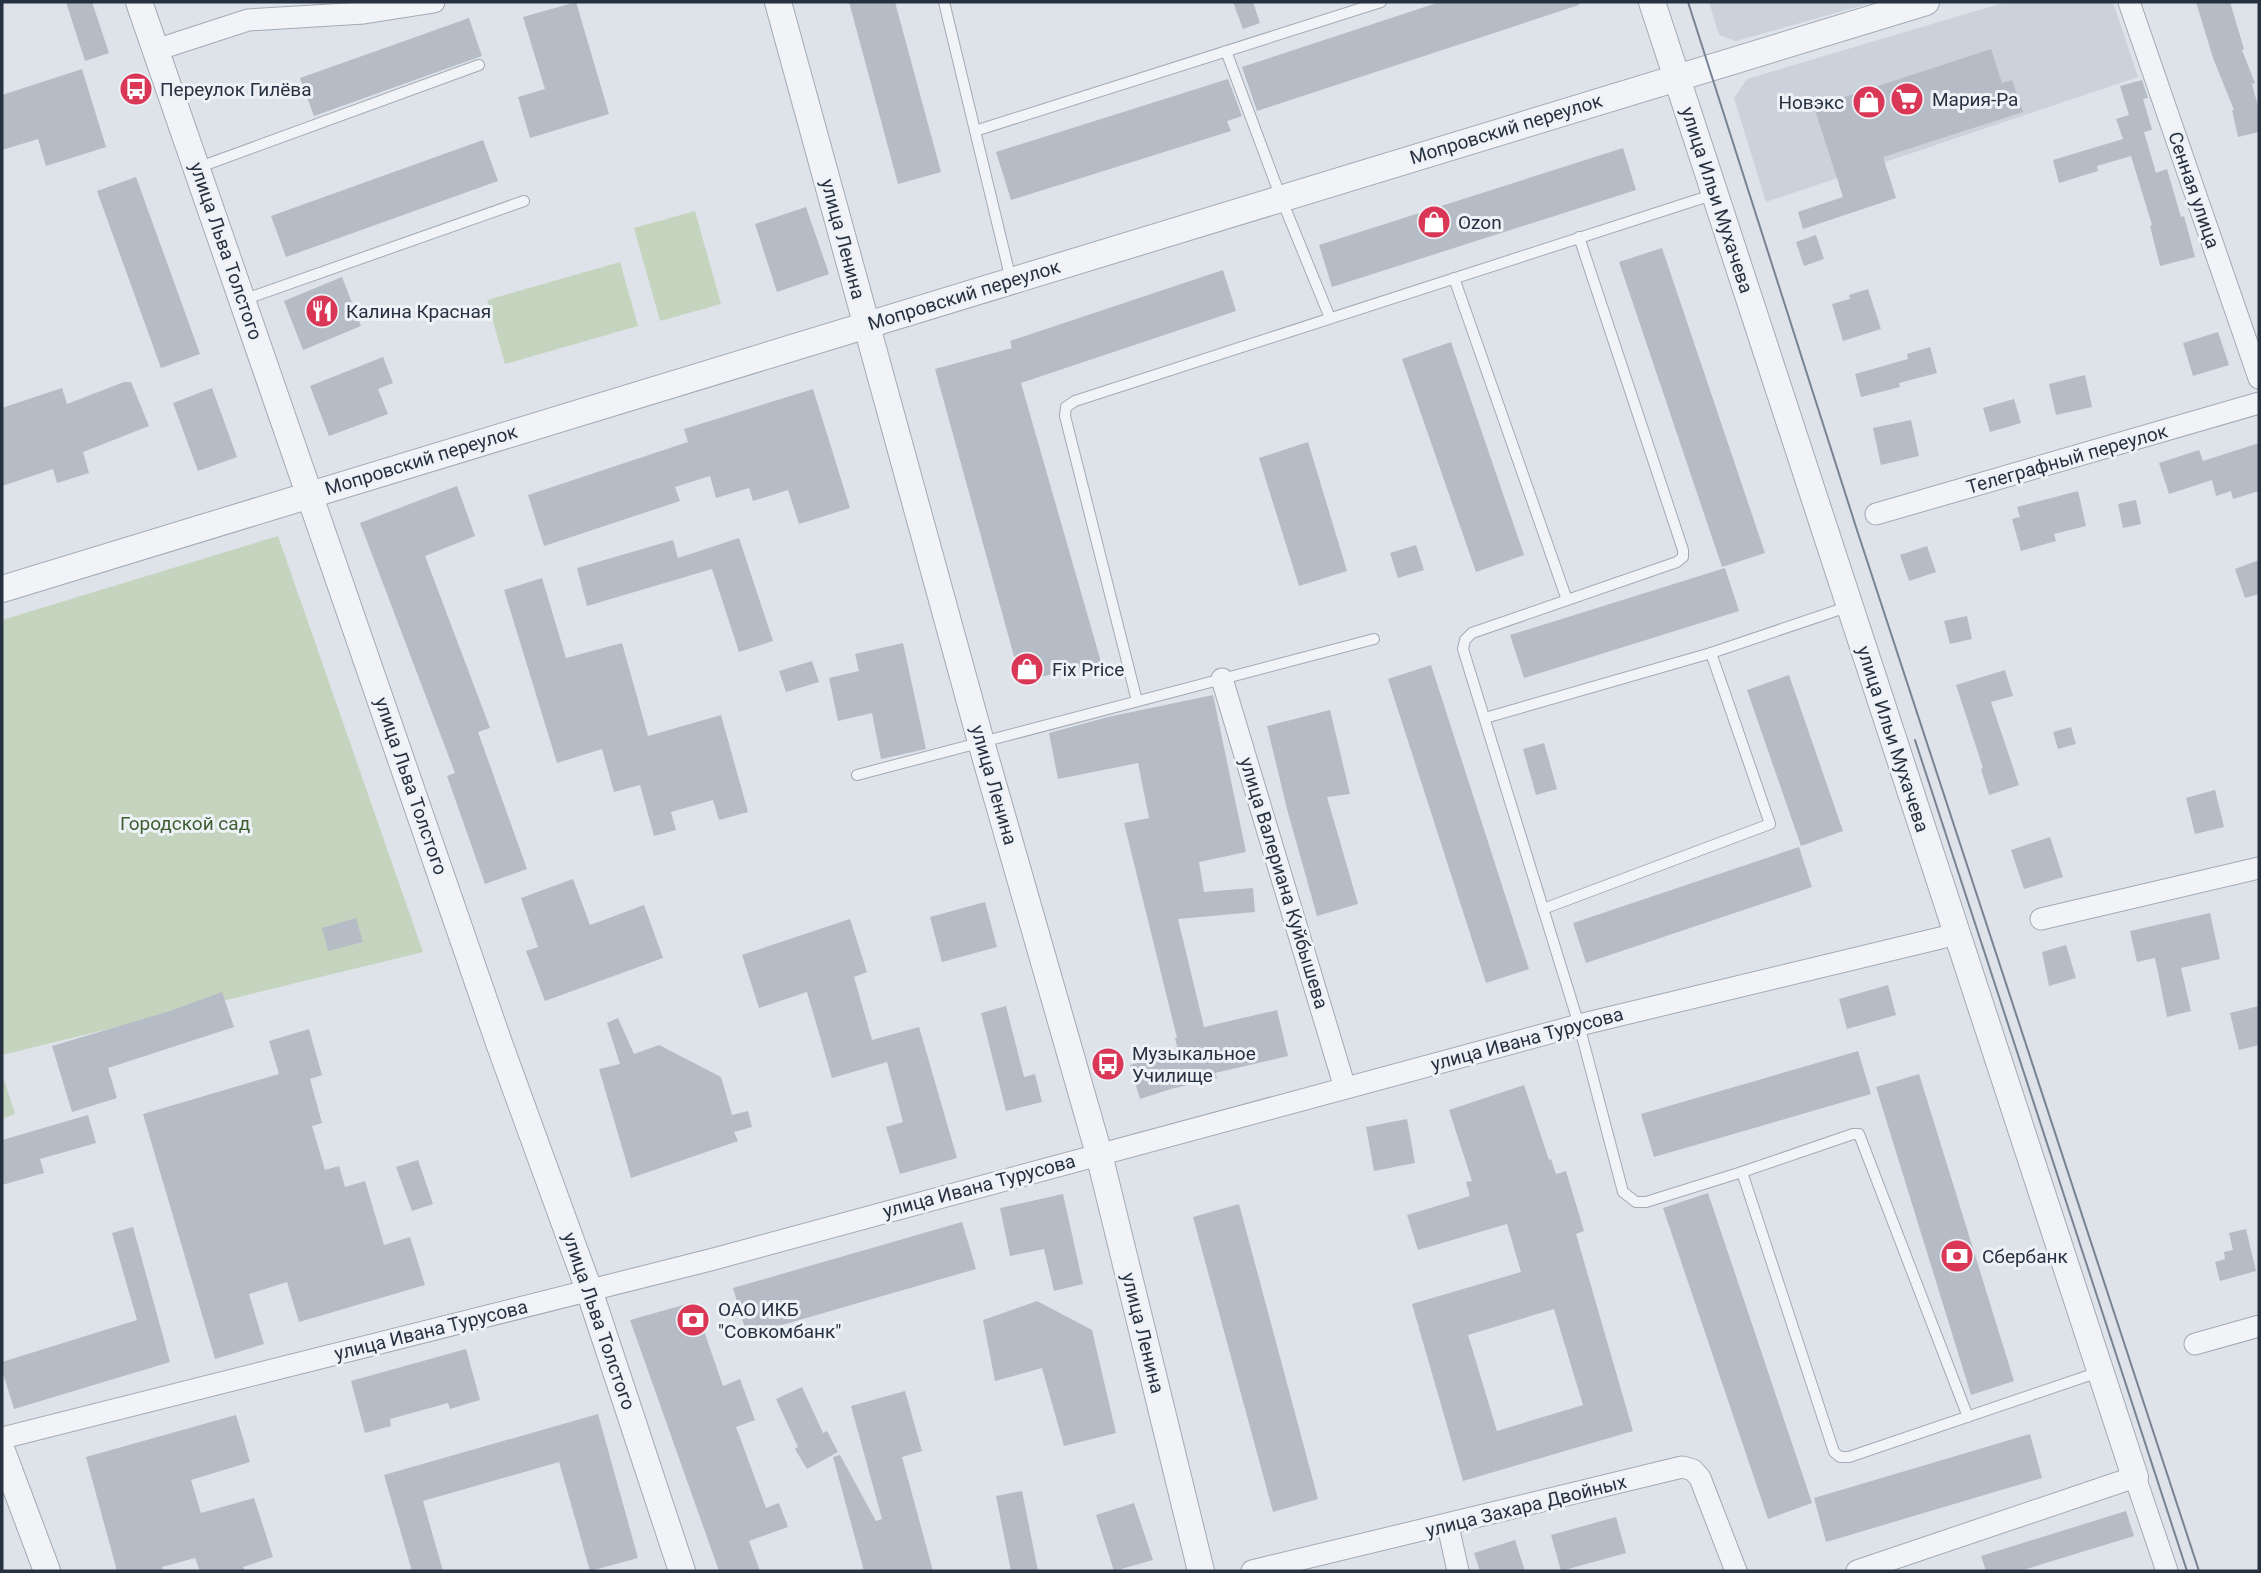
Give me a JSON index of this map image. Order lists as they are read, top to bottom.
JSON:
{
  "streets": {
    "street": [
      "Мопровский переулок",
      "Сенная улица",
      "улица Ильи Мухачева",
      "улица Ленина",
      "улица Льва Толстого",
      "Телеграфный переулок",
      "улица Валериана Куйбышева",
      "улица Ивана Турусова",
      "улица Захара Двойных"
    ]
  },
  "crossings": [
    ["Мопровский переулок", "улица Ильи Мухачева"],
    ["Мопровский переулок", "улица Ленина"],
    ["Мопровский переулок", "улица Льва Толстого"],
    ["улица Ильи Мухачева", "улица Ивана Турусова"],
    ["улица Ленина", "улица Ивана Турусова"],
    ["улица Льва Толстого", "улица Ивана Турусова"],
    ["улица Валериана Куйбышева", "улица Ивана Турусова"]
  ],
  "parks": ["Городской сад"],
  "places": {
    "bus stop": ["Переулок Гилёва", "Музыкальное Училище"],
    "supermarket": ["Мария-Ра"],
    "shop": ["Новэкс", "Ozon", "Fix Price"],
    "restaurant": ["Калина Красная"],
    "bank": ["Сбербанк", "ОАО ИКБ \"Совкомбанк\""]
  }
}
